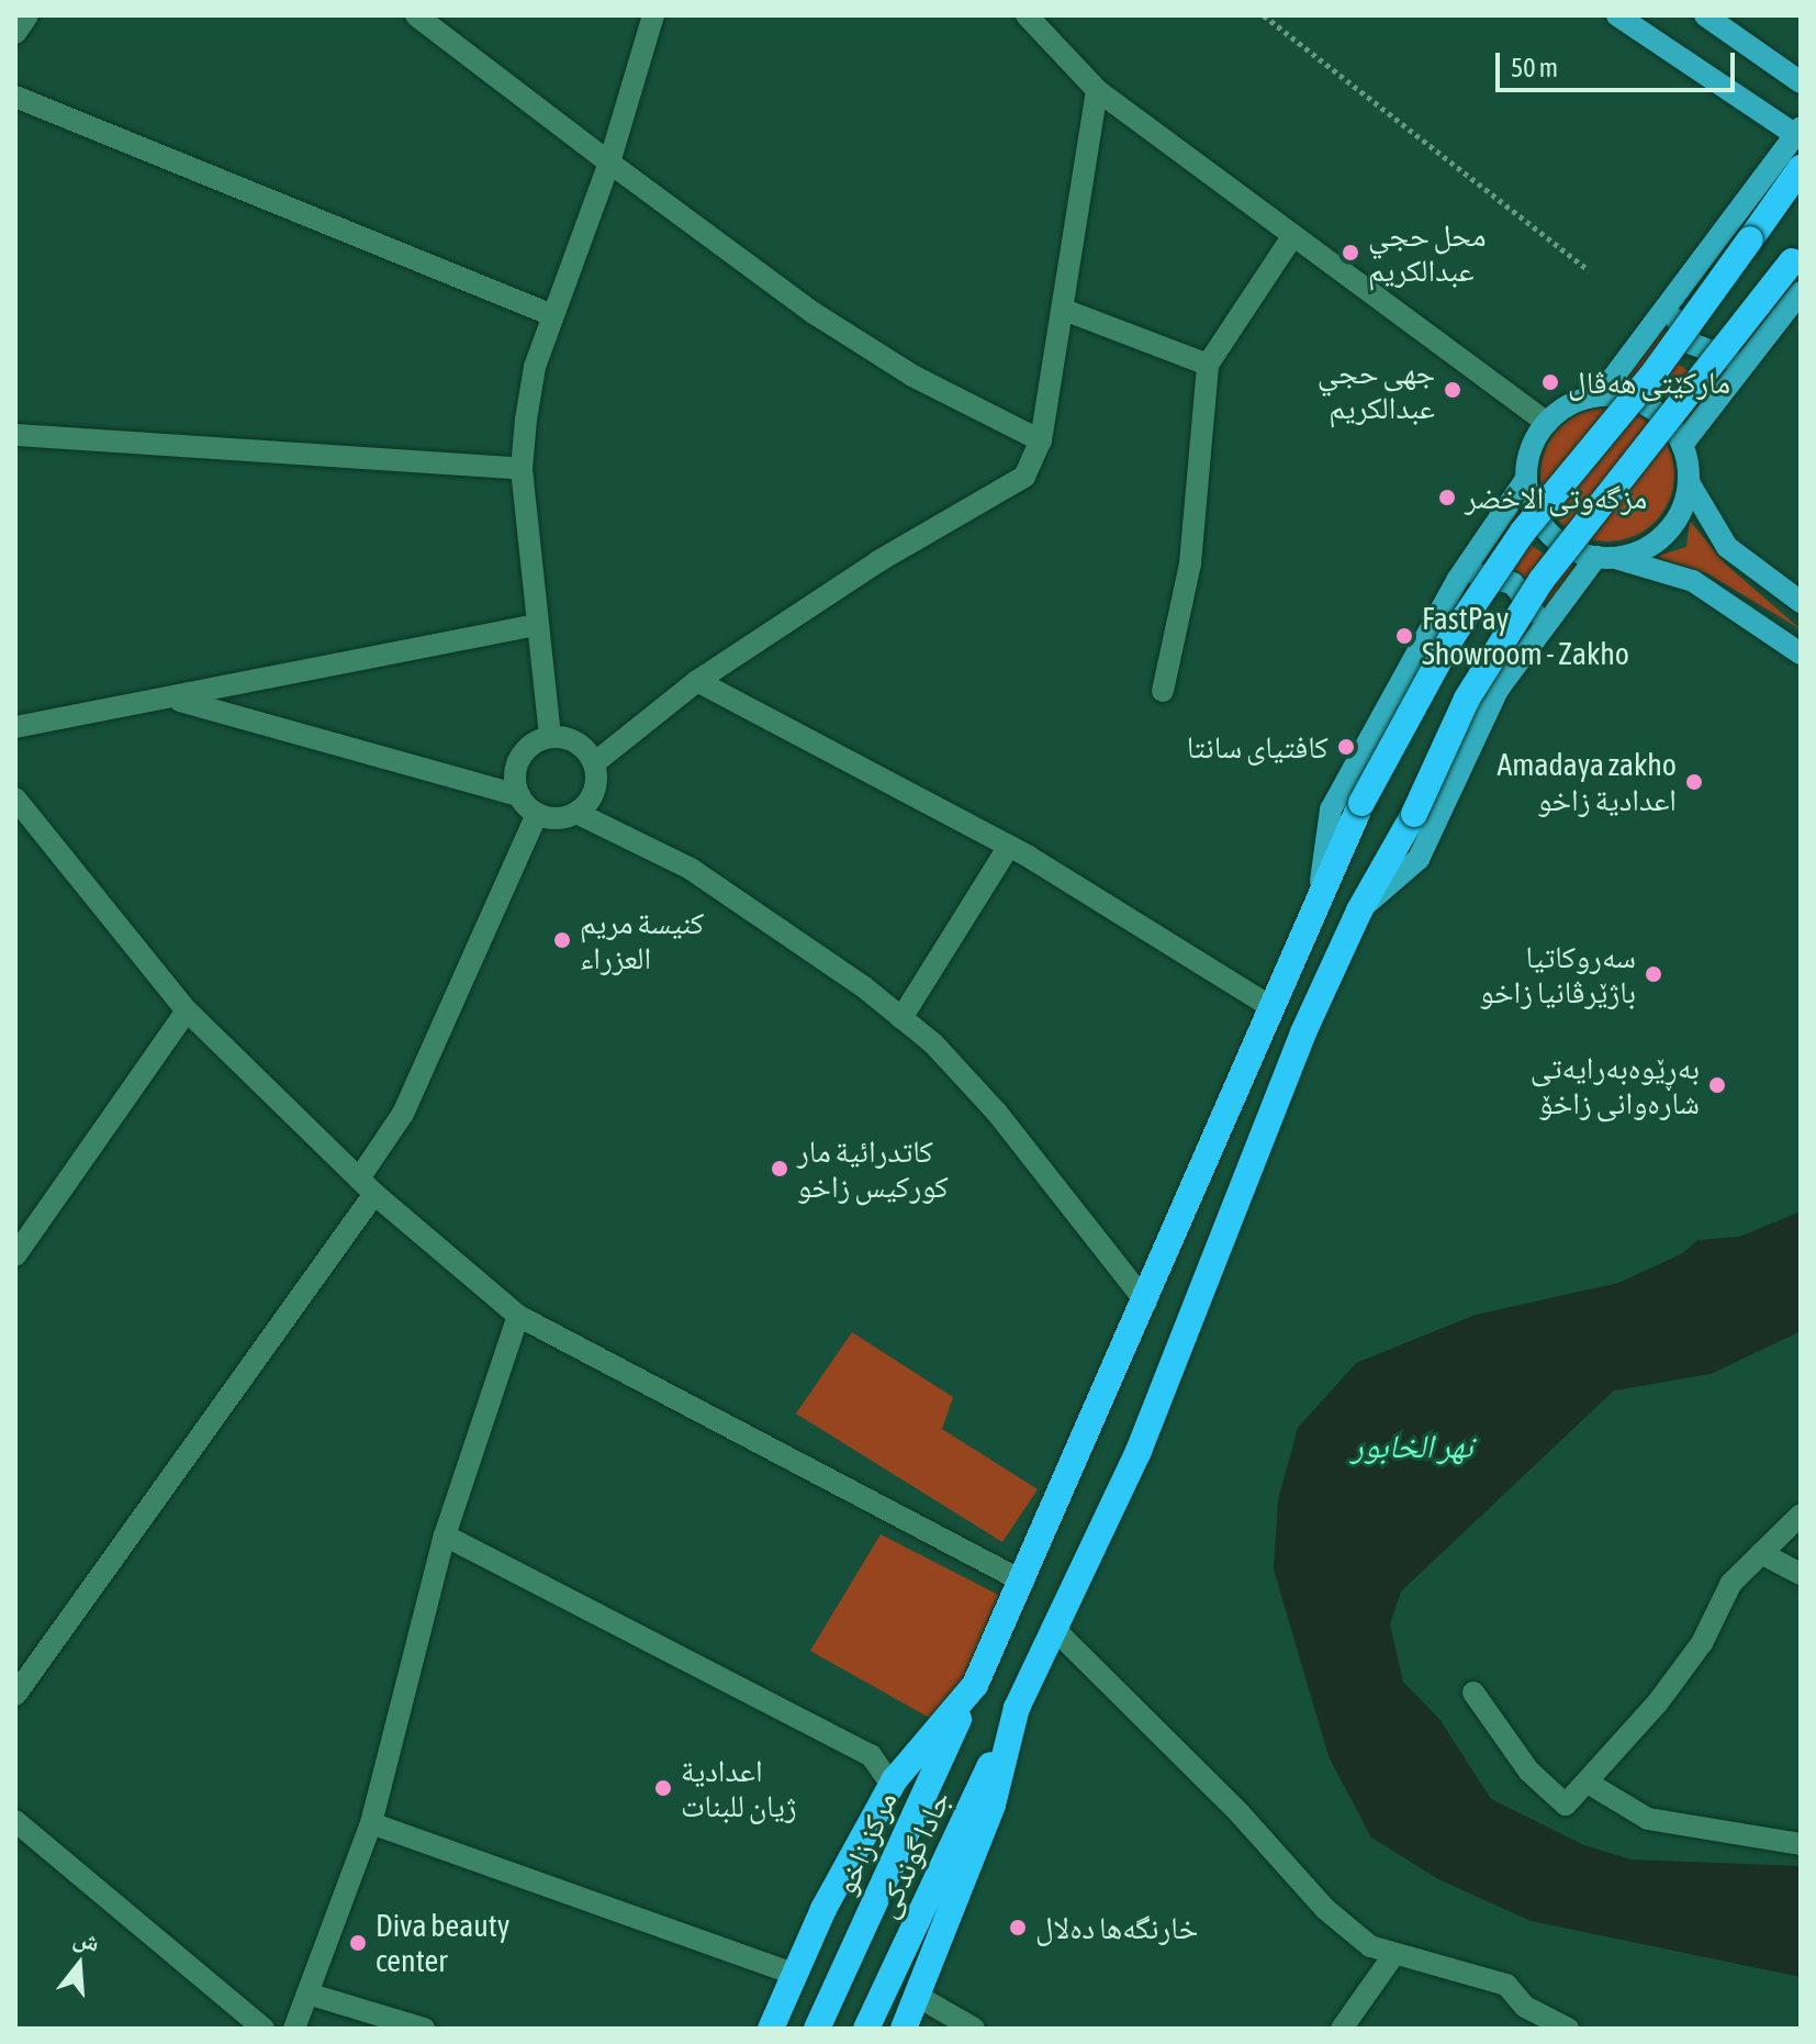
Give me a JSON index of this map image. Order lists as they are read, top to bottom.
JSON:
{
  "streets": {
    "highway": ["مركز زاخو", "جادا گوندکی"]
  },
  "water": ["نهر الخابور"],
  "places": [
    "محل حجي عبدالكريم",
    "مارکێتی هەڤال",
    "جهى حجي عبدالكريم",
    "مزگەوتی الاخضر",
    "FastPay Showroom - Zakho",
    "کافتیای سانتا",
    "Amadaya zakho اعدادية زاخو",
    "كنيسة مريم العزراء",
    "سه‌روكاتيا باژێرڤانيا زاخو",
    "بەڕێوەبەرایەتی شارەوانی زاخۆ",
    "كاتدرائية مار كوركيس زاخو",
    "اعدادية ژیان للبنات",
    "خارنگەها دەلال",
    "Diva beauty center"
  ],
  "scale_bar": "50 m",
  "north": "top"
}
